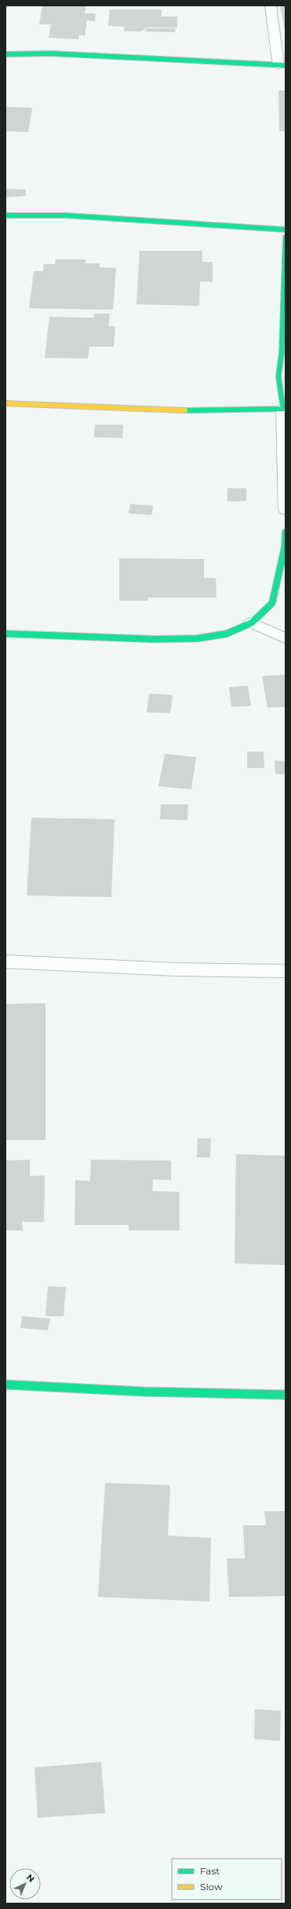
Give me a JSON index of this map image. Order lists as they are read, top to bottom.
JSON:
{
  "legend": ["Fast", "Slow"],
  "north": "top right"
}
